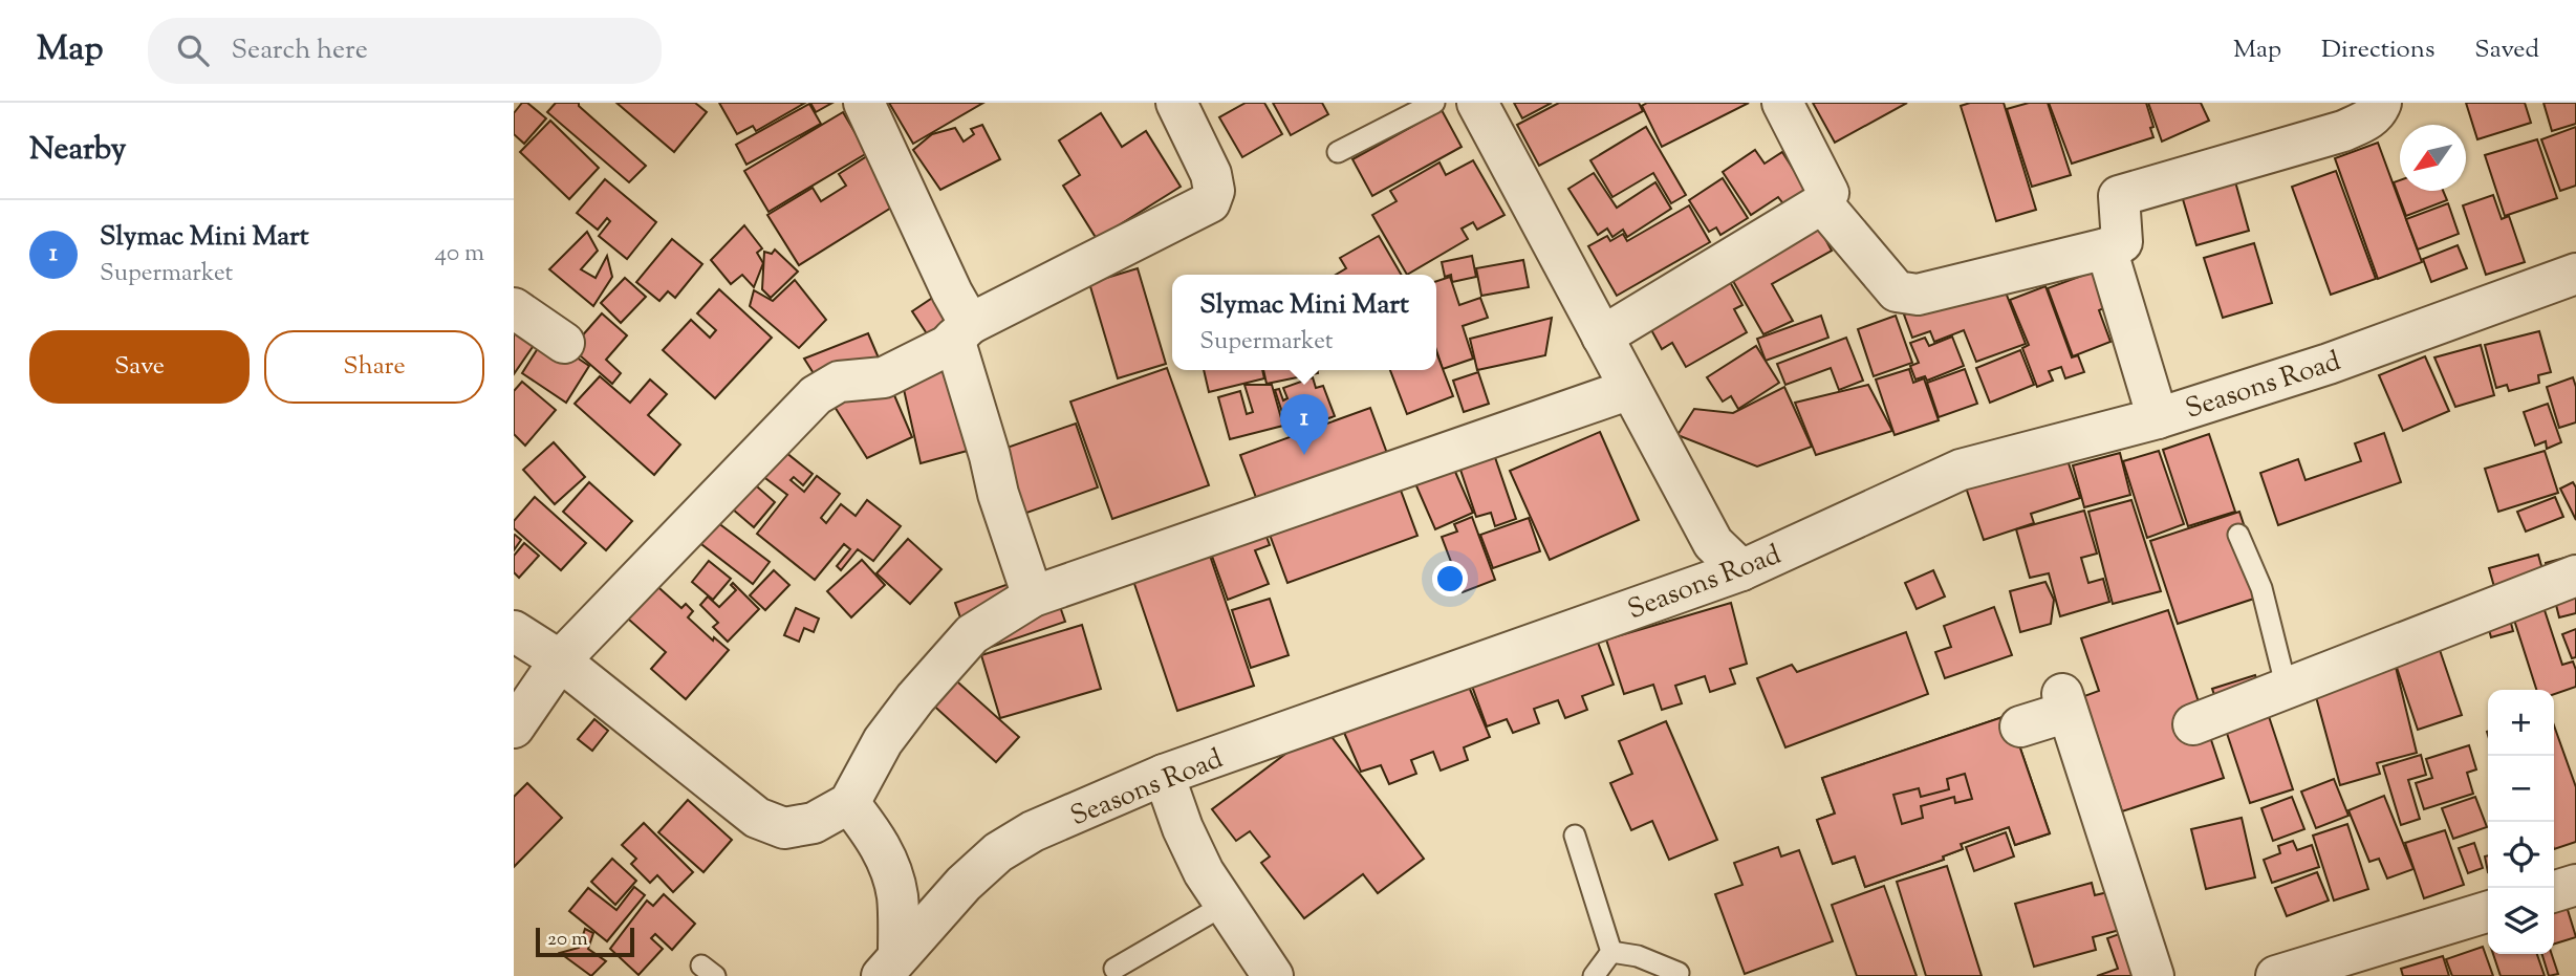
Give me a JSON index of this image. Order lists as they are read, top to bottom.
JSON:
{
  "streets": {
    "street": ["Seasons Road"]
  },
  "scale_bar": "20 m",
  "north": "bottom left",
  "page": {
    "header": "Map",
    "search": "Search here",
    "nav": ["Map", "Directions", "Saved"],
    "heading": "Nearby",
    "list": [
      {
        "mark": "1",
        "name": "Slymac Mini Mart",
        "note": "Supermarket",
        "value": "40 m"
      }
    ],
    "popup": ["Slymac Mini Mart", "Supermarket"],
    "buttons": ["Save", "Share"],
    "pins": "1",
    "map_buttons": ["+", "−"],
    "scale": "20 m"
  }
}
